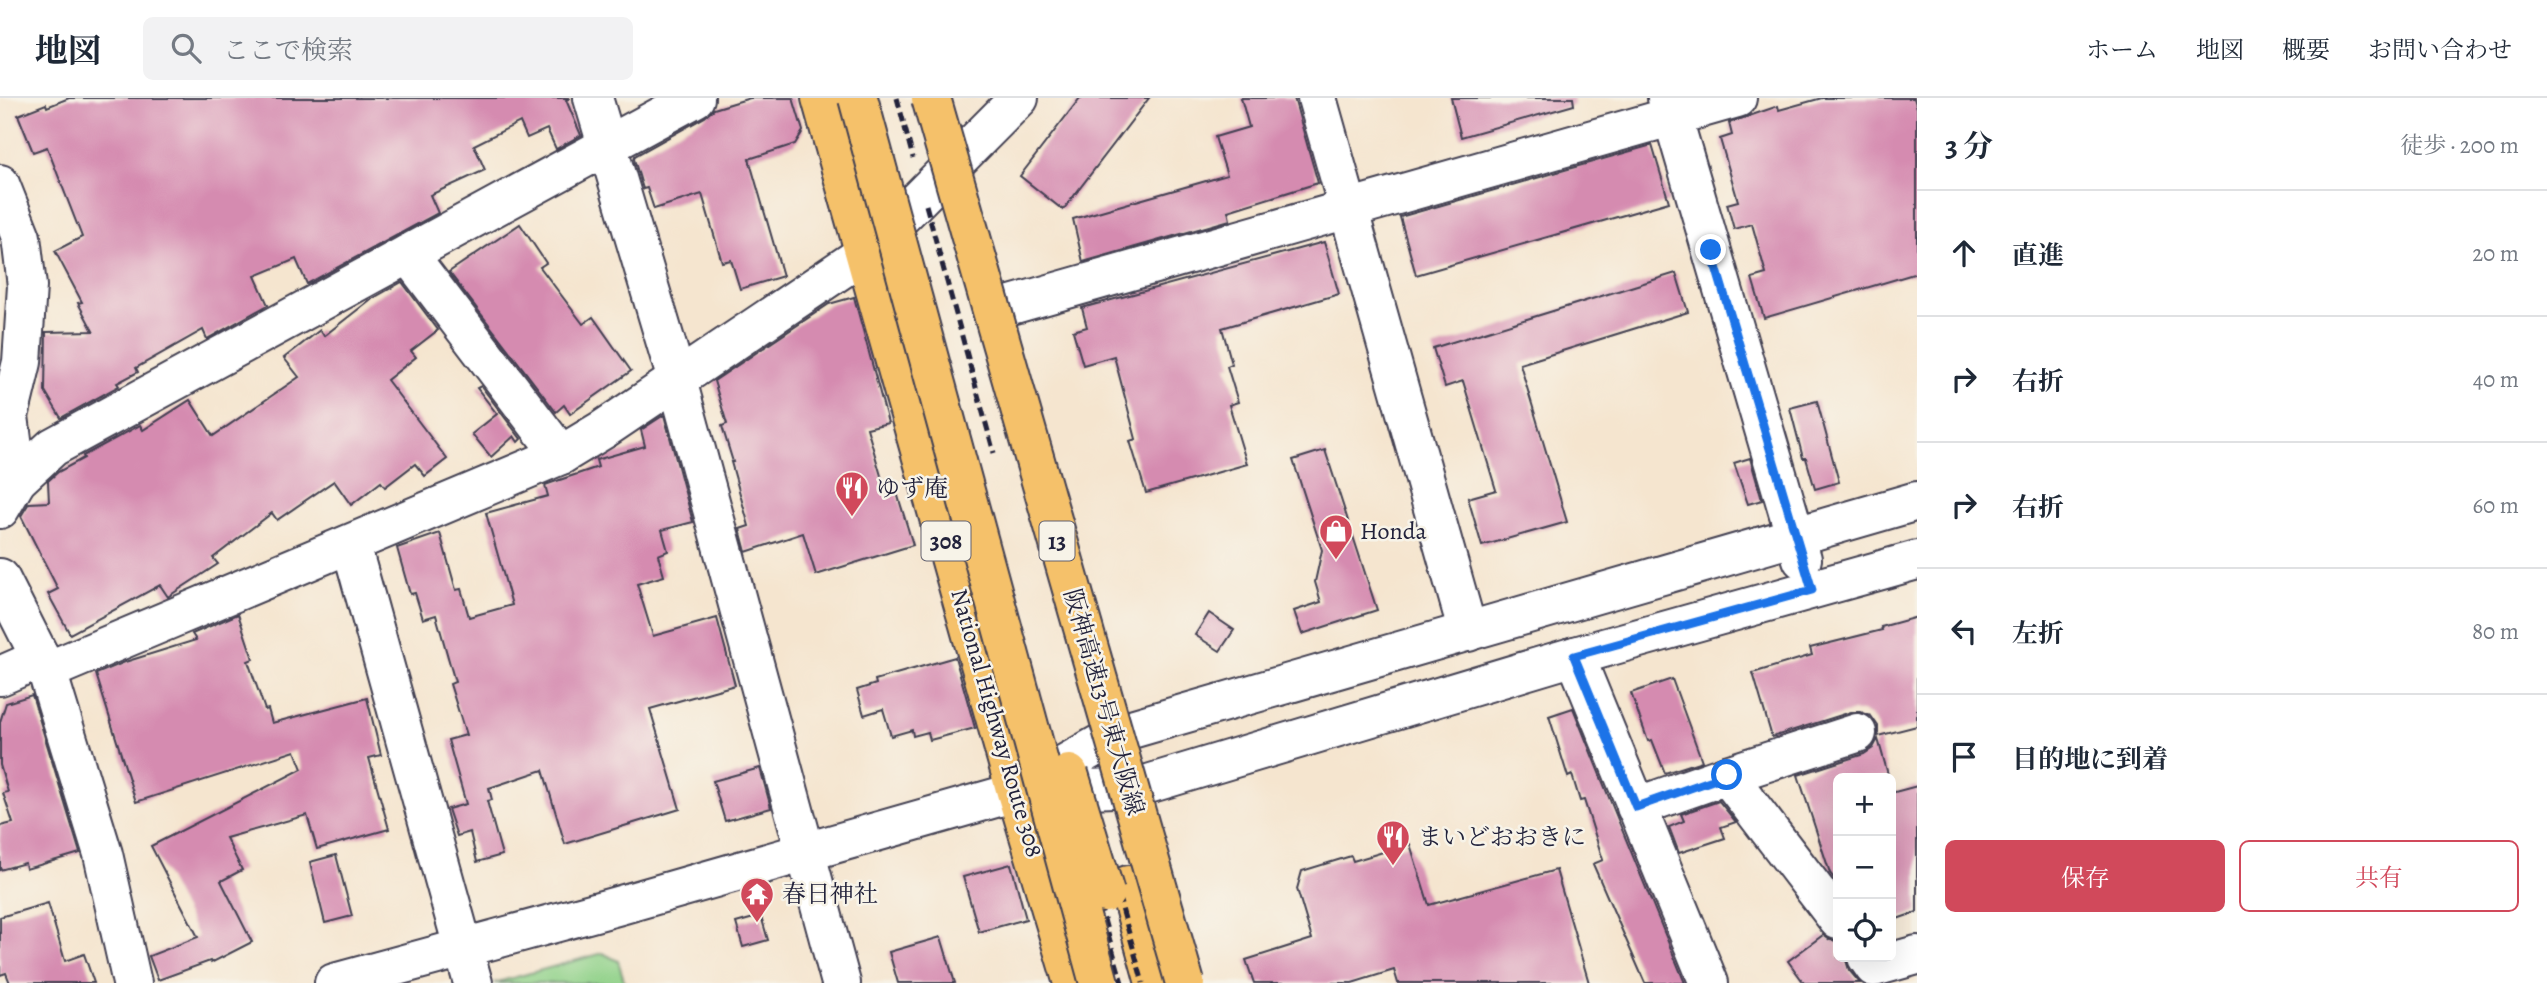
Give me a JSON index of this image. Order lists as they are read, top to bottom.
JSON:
{
  "streets": {
    "highway": [
      "308",
      "13",
      "阪神高速13号東大阪線",
      "National Highway Route 308"
    ]
  },
  "places": {
    "restaurant": ["ゆず庵", "まいどおおきに"],
    "shop": ["Honda"],
    "temple": ["春日神社"]
  },
  "page": {
    "header": "地図",
    "search": "ここで検索",
    "nav": [
      "ホーム",
      "地図",
      "概要",
      "お問い合わせ"
    ],
    "heading": ["3 分", "徒歩 · 200 m"],
    "list": [
      ["直進", "20 m"],
      ["右折", "40 m"],
      ["右折", "60 m"],
      ["左折", "80 m"],
      "目的地に到着"
    ],
    "map_buttons": ["+", "−"],
    "buttons": ["保存", "共有"]
  }
}
